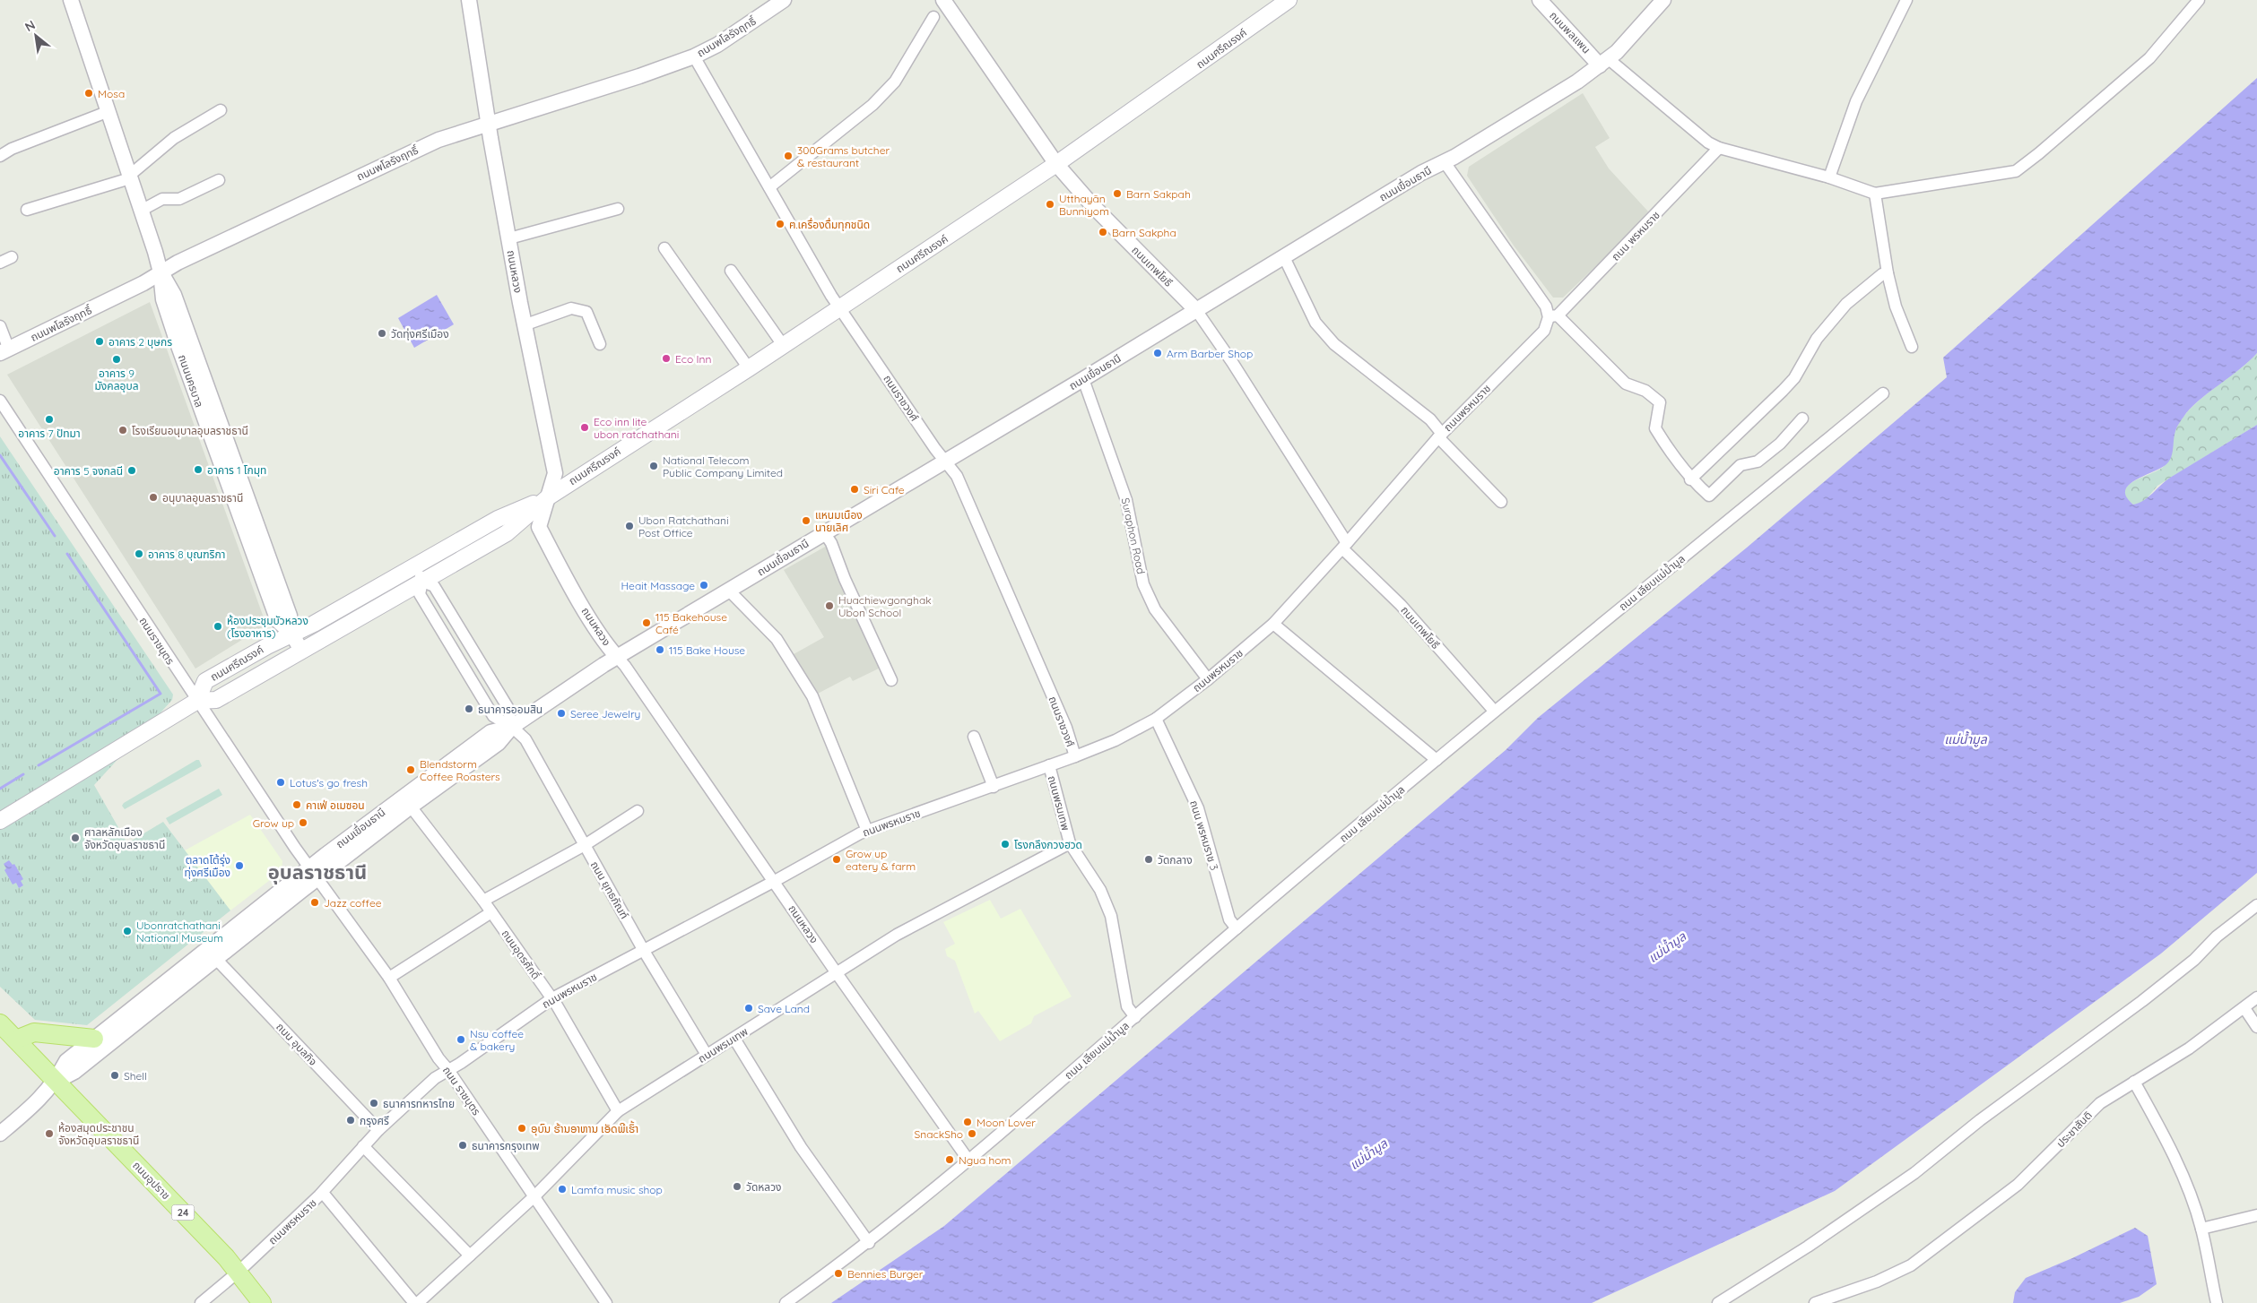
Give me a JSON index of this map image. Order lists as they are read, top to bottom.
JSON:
{
  "streets": {
    "main road": ["ถนนศรีณรงค์", "ถนนอุปราช", "24"],
    "street": [
      "ถนนพลแพน",
      "ถนนพโลรังฤทธิ์",
      "ถนนเขื่อนธานี",
      "ถนน พรหมราช",
      "ถนนเทพโยธี",
      "ถนนหลวง",
      "ถนนนครบาล",
      "ถนนราชวงศ์",
      "ถนนพรหมราช",
      "Suraphon Road",
      "ถนน เลียบแม่น้ำมูล",
      "ถนนราชบุตร",
      "ถนนพรมเทพ",
      "ถนน พรหมราช 3",
      "ถนน ยุทธภัณฑ์",
      "ถนนอุดรศักดิ์",
      "ถนน อุบลกิจ",
      "ถนน ราชบุตร",
      "ประชาสันติ"
    ]
  },
  "crossings": [
    ["ถนนพลแพน", "ถนนเขื่อนธานี"],
    ["ถนนพโลรังฤทธิ์", "ถนนหลวง"],
    ["ถนนพโลรังฤทธิ์", "ถนนนครบาล"],
    ["ถนนพโลรังฤทธิ์", "ถนนราชวงศ์"],
    ["ถนนศรีณรงค์", "ถนนเทพโยธี"],
    ["ถนนศรีณรงค์", "ถนนหลวง"],
    ["ถนนศรีณรงค์", "ถนนนครบาล"],
    ["ถนนศรีณรงค์", "ถนนราชวงศ์"],
    ["ถนนศรีณรงค์", "ถนนราชบุตร"],
    ["ถนนเขื่อนธานี", "ถนนเทพโยธี"],
    ["ถนนเขื่อนธานี", "ถนนหลวง"],
    ["ถนนเขื่อนธานี", "ถนนราชวงศ์"],
    ["ถนนเขื่อนธานี", "Suraphon Road"],
    ["ถนนเขื่อนธานี", "ถนนราชบุตร"],
    ["ถนนเขื่อนธานี", "ถนน ยุทธภัณฑ์"],
    ["ถนนเขื่อนธานี", "ถนนอุดรศักดิ์"],
    ["ถนนเขื่อนธานี", "ถนน อุบลกิจ"],
    ["ถนนเขื่อนธานี", "ถนน ราชบุตร"],
    ["ถนนเขื่อนธานี", "ถนนอุปราช"],
    ["ถนน พรหมราช", "ถนนพรหมราช"],
    ["ถนนเทพโยธี", "ถนนพรหมราช"],
    ["ถนนเทพโยธี", "ถนน เลียบแม่น้ำมูล"],
    ["ถนนหลวง", "ถนนพรหมราช"],
    ["ถนนหลวง", "ถนน เลียบแม่น้ำมูล"],
    ["ถนนหลวง", "ถนนพรมเทพ"],
    ["ถนนราชวงศ์", "ถนนพรหมราช"],
    ["ถนนพรหมราช", "Suraphon Road"],
    ["ถนนพรหมราช", "ถนนพรมเทพ"],
    ["ถนนพรหมราช", "ถนน พรหมราช 3"],
    ["ถนนพรหมราช", "ถนน ยุทธภัณฑ์"],
    ["ถนนพรหมราช", "ถนนอุดรศักดิ์"],
    ["ถนนพรหมราช", "ถนน อุบลกิจ"],
    ["ถนนพรหมราช", "ถนน ราชบุตร"],
    ["ถนนพรหมราช", "ถนนอุปราช"],
    ["ถนน เลียบแม่น้ำมูล", "ถนน พรหมราช 3"],
    ["ถนนราชบุตร", "ถนน ราชบุตร"],
    ["ถนนพรมเทพ", "ถนน ยุทธภัณฑ์"],
    ["ถนนพรมเทพ", "ถนนอุดรศักดิ์"],
    ["ถนนพรมเทพ", "ถนน ราชบุตร"]
  ],
  "districts": ["อุบลราชธานี"],
  "water": ["แม่น้ำมูล"],
  "places": [
    "Mosa",
    "300Grams butcher & restaurant",
    "Barn Sakpah",
    "Utthayān Bunniyom",
    "ฅ.เครื่องดื่มทุกชนิด",
    "Barn Sakpha",
    "วัดทุ่งศรีเมือง",
    "อาคาร 2 บุษกร",
    "Arm Barber Shop",
    "Eco Inn",
    "อาคาร 9 มังคลอุบล",
    "อาคาร 7 ปัทมา",
    "Eco inn lite ubon ratchathani",
    "โรงเรียนอนุบาลอุบลราชธานี",
    "National Telecom Public Company Limited",
    "อาคาร 1 โกมุท",
    "อาคาร 5 จงกลนี",
    "Siri Cafe",
    "อนุบาลอุบลราชธานี",
    "แหนมเนือง นายเลิศ",
    "Ubon Ratchathani Post Office",
    "อาคาร 8 บุณฑริกา",
    "Heait Massage",
    "Huachiewgonghak Ubon School",
    "115 Bakehouse Café",
    "ห้องประชุมบัวหลวง (โรงอาหาร)",
    "115 Bake House",
    "ธนาคารออมสิน",
    "Seree Jewelry",
    "Blendstorm Coffee Roasters",
    "Lotus's go fresh",
    "คาเฟ่ อเมซอน",
    "Grow up",
    "ศาลหลักเมือง จังหวัดอุบลราชธานี",
    "โรงกลึงกวงฮวด",
    "Grow up eatery & farm",
    "วัดกลาง",
    "ตลาดโต้รุ่ง ทุ่งศรีเมือง",
    "Jazz coffee",
    "Ubonratchathani National Museum",
    "Save Land",
    "Nsu coffee & bakery",
    "Shell",
    "ธนาคารทหารไทย",
    "กรุงศรี",
    "Moon Lover",
    "ອຸບົນ ຮ້ານອາຫານ ເອັດພີເຮົ້າ",
    "ห้องสมุดประชาชน จังหวัดอุบลราชธานี",
    "SnackSho",
    "ธนาคารกรุงเทพ",
    "Ngua hom",
    "วัดหลวง",
    "Lamfa music shop",
    "Bennies Burger"
  ],
  "north": "top left"
}
